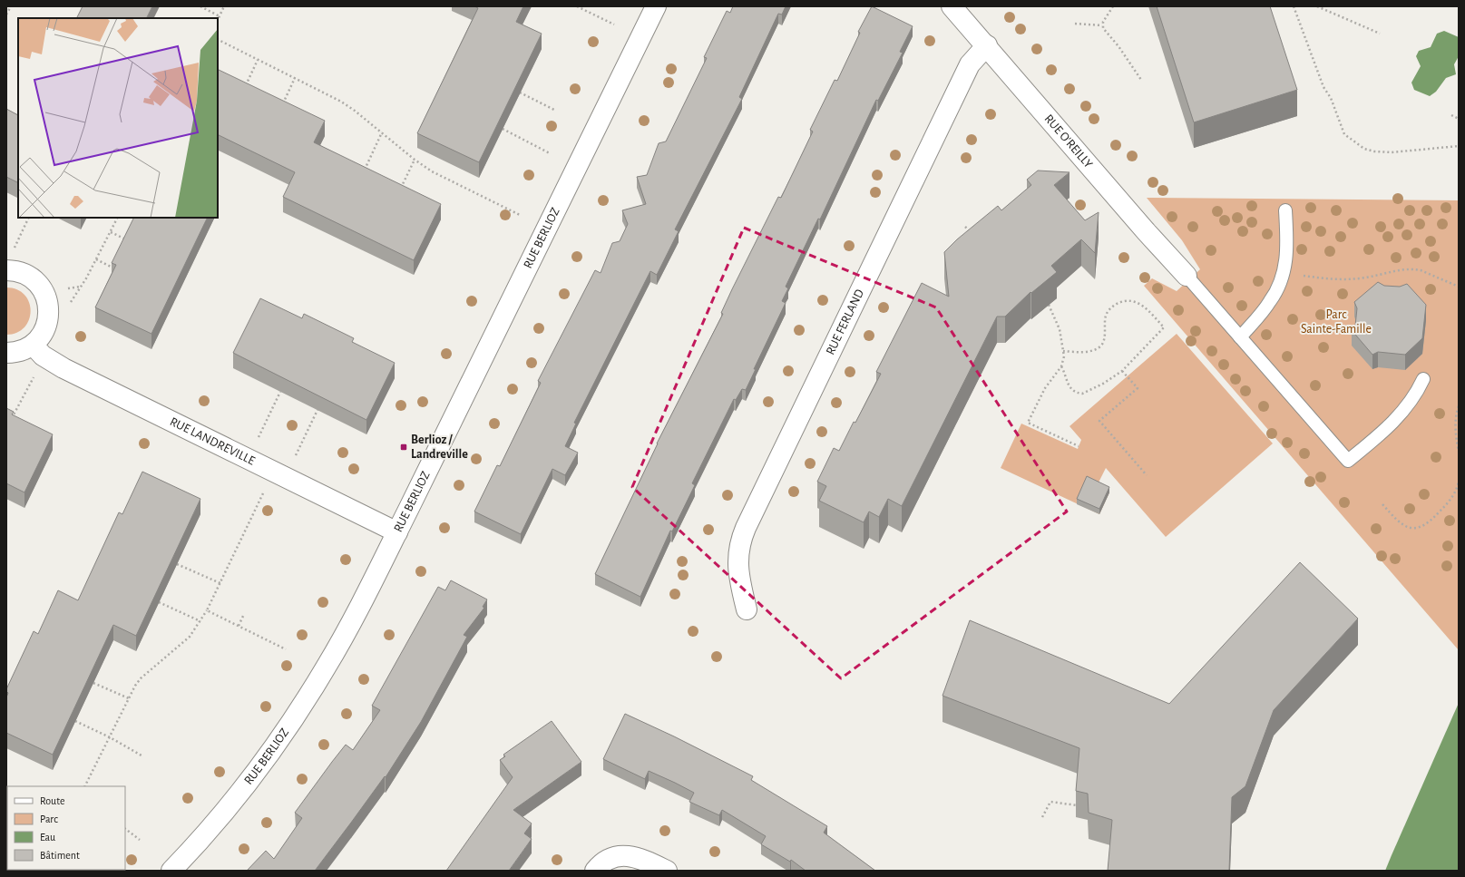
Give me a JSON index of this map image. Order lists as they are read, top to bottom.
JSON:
{
  "streets": {
    "street": [
      "RUE O'REILLY",
      "RUE BERLIOZ",
      "RUE FERLAND",
      "RUE LANDREVILLE"
    ]
  },
  "crossings": [
    ["RUE O'REILLY", "RUE FERLAND"],
    ["RUE BERLIOZ", "RUE LANDREVILLE"]
  ],
  "parks": ["Parc Sainte-Famille"],
  "places": {
    "transit": ["Berlioz / Landreville"]
  },
  "legend": [
    "Route",
    "Parc",
    "Eau",
    "Bâtiment"
  ]
}
